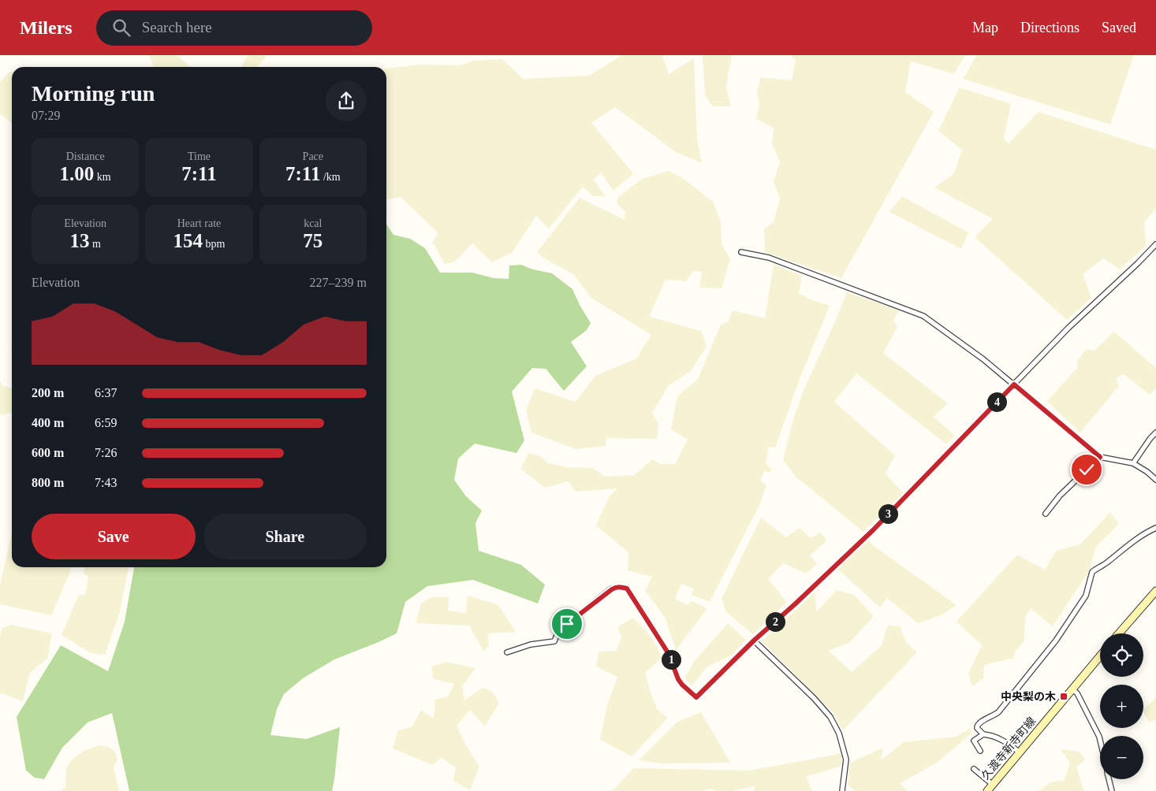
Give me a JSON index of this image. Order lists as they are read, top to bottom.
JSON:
{
  "streets": {
    "main road": ["久渡寺新寺町線"]
  },
  "places": {
    "transit": ["中央梨の木"]
  },
  "page": {
    "header": "Milers",
    "search": "Search here",
    "nav": ["Map", "Directions", "Saved"],
    "heading": ["Morning run", "07:29"],
    "stats": [
      ["Distance", "1.00 km"],
      ["Time", "7:11"],
      ["Pace", "7:11 /km"],
      ["Elevation", "13 m"],
      ["Heart rate", "154 bpm"],
      ["kcal", "75"]
    ],
    "chart": ["Elevation", "227–239 m"],
    "list": [
      {
        "name": "200 m",
        "note": "6:37"
      },
      {
        "name": "400 m",
        "note": "6:59"
      },
      {
        "name": "600 m",
        "note": "7:26"
      },
      {
        "name": "800 m",
        "note": "7:43"
      }
    ],
    "pins": [
      "4",
      "3",
      "2",
      "1"
    ],
    "buttons": ["Save", "Share"],
    "map_buttons": ["+", "−"]
  }
}
